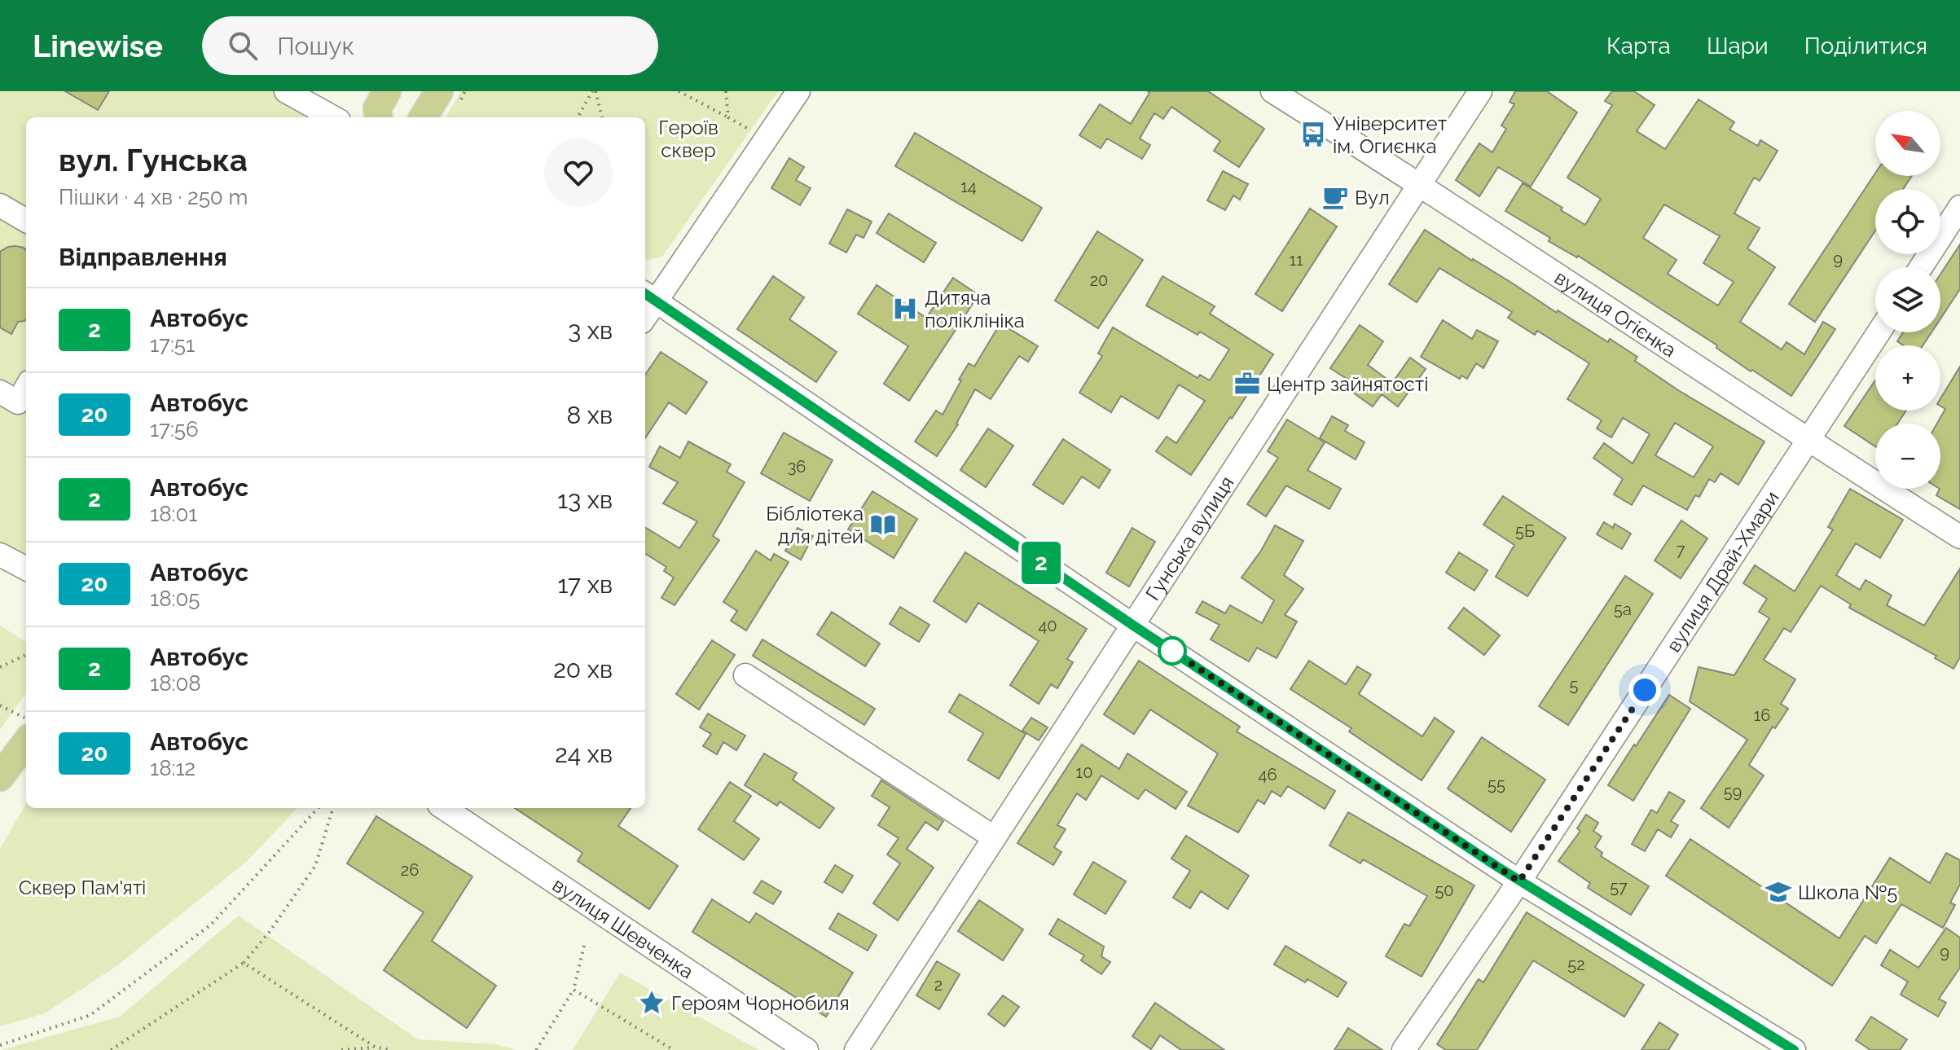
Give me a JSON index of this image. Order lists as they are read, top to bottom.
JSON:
{
  "streets": {
    "street": [
      "вулиця Огієнка",
      "Гунська вулиця",
      "вулиця Драй-Хмари",
      "вулиця Шевченка"
    ]
  },
  "crossings": [
    ["вулиця Огієнка", "Гунська вулиця"],
    ["вулиця Огієнка", "вулиця Драй-Хмари"]
  ],
  "parks": ["Героїв сквер", "Сквер Пам'яті"],
  "places": {
    "bus stop": ["Університет ім. Огиєнка"],
    "cafe": ["Вул"],
    "hospital": ["Дитяча поліклініка"],
    "office": ["Центр зайнятості"],
    "library": ["Бібліотека для дітей"],
    "school or university": ["Школа №5"],
    "place": ["Героям Чорнобиля"]
  },
  "lines": ["bus line 2"],
  "house_numbers": [
    "14",
    "9",
    "11",
    "20",
    "36",
    "5Б",
    "7",
    "5а",
    "40",
    "5",
    "16",
    "10",
    "46",
    "55",
    "59",
    "26",
    "57",
    "50",
    "9",
    "52",
    "2"
  ],
  "north": "top left",
  "page": {
    "header": "Linewise",
    "search": "Пошук",
    "nav": ["Карта", "Шари", "Поділитися"],
    "on_map": "2",
    "map_buttons": ["+", "−"],
    "heading": [
      ["вул. Гунська", "Пішки · 4 хв · 250 m"],
      "Відправлення"
    ],
    "list": [
      {
        "mark": "2",
        "name": "Автобус",
        "note": "17:51",
        "value": "3 хв"
      },
      {
        "mark": "20",
        "name": "Автобус",
        "note": "17:56",
        "value": "8 хв"
      },
      {
        "mark": "2",
        "name": "Автобус",
        "note": "18:01",
        "value": "13 хв"
      },
      {
        "mark": "20",
        "name": "Автобус",
        "note": "18:05",
        "value": "17 хв"
      },
      {
        "mark": "2",
        "name": "Автобус",
        "note": "18:08",
        "value": "20 хв"
      },
      {
        "mark": "20",
        "name": "Автобус",
        "note": "18:12",
        "value": "24 хв"
      }
    ]
  }
}
